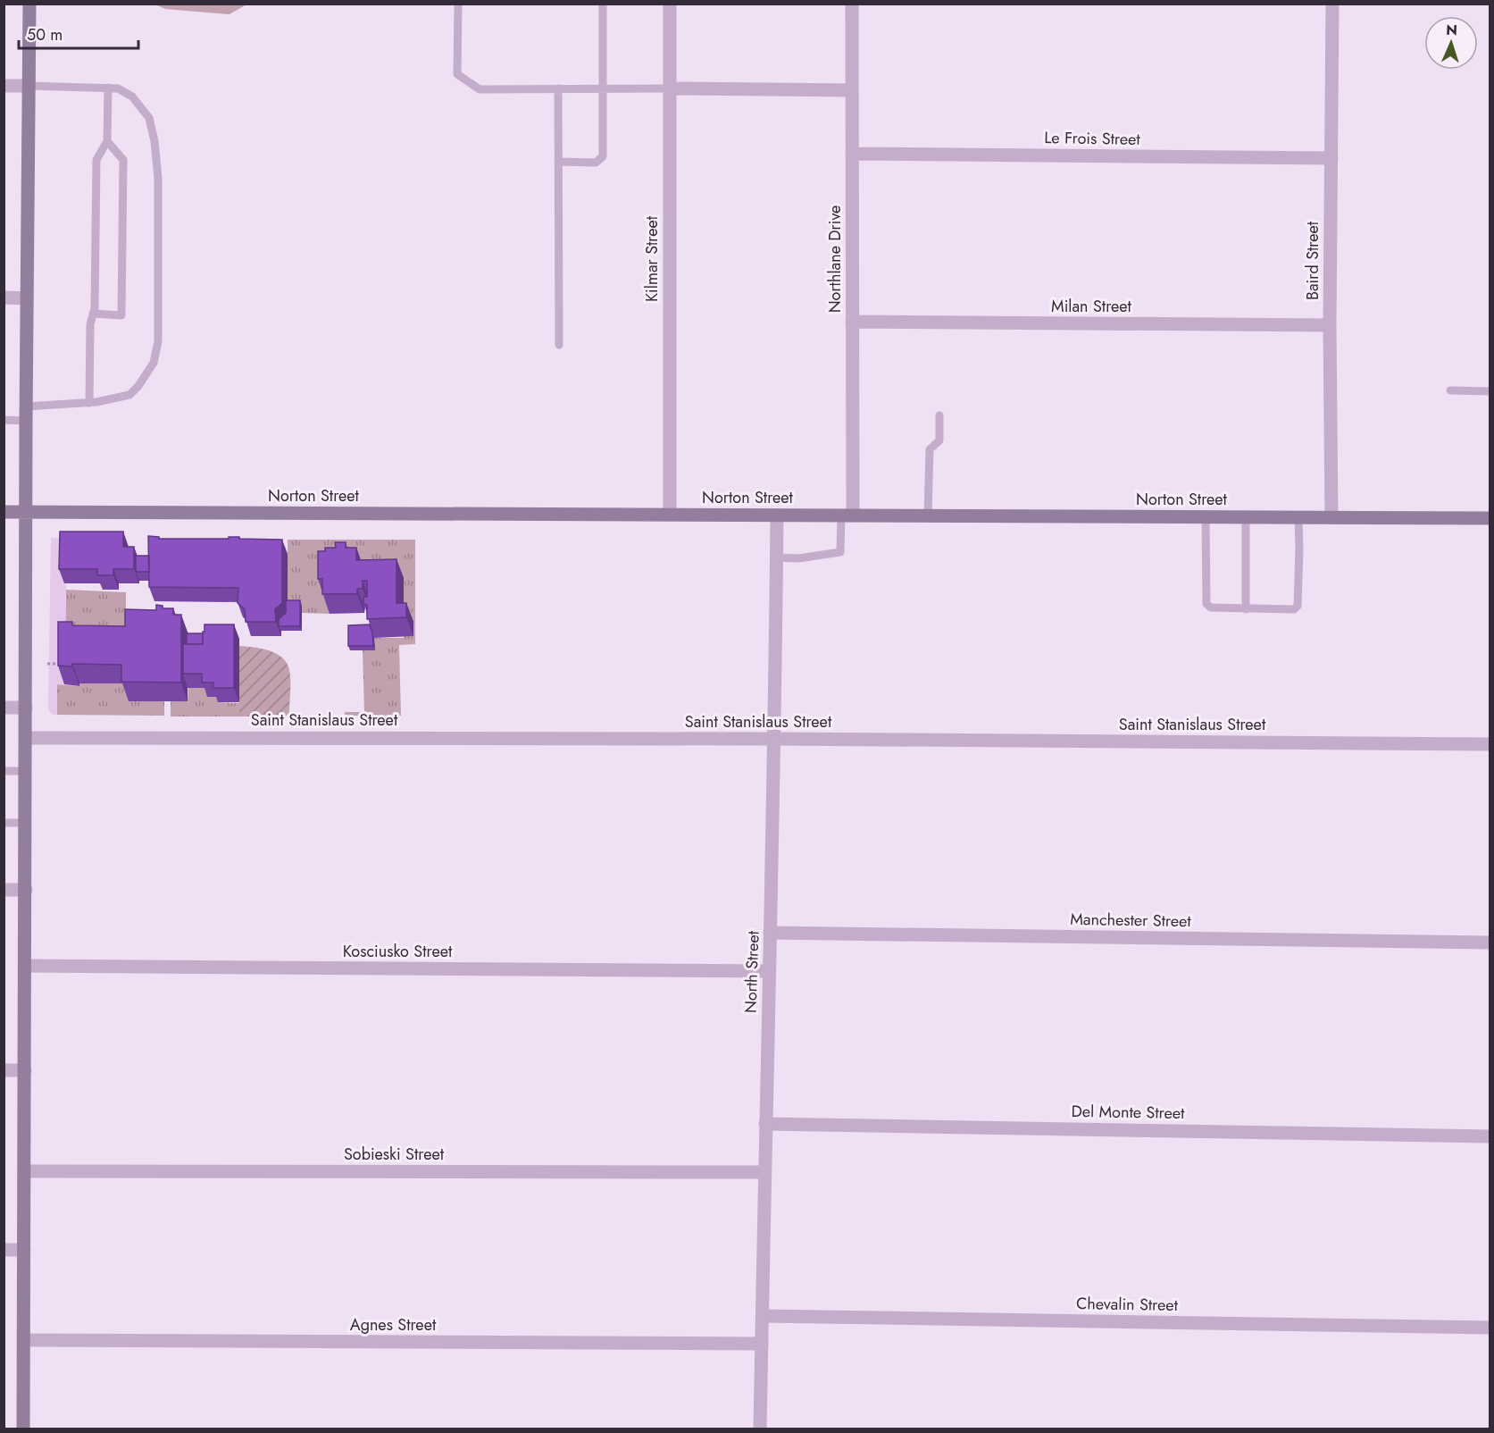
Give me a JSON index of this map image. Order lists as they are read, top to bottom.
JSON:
{
  "streets": {
    "main road": ["Norton Street"],
    "street": [
      "Le Frois Street",
      "Kilmar Street",
      "Northlane Drive",
      "Baird Street",
      "Milan Street",
      "Saint Stanislaus Street",
      "Manchester Street",
      "Kosciusko Street",
      "North Street",
      "Del Monte Street",
      "Sobieski Street",
      "Chevalin Street",
      "Agnes Street"
    ]
  },
  "crossings": [
    ["Le Frois Street", "Northlane Drive"],
    ["Le Frois Street", "Baird Street"],
    ["Kilmar Street", "Norton Street"],
    ["Northlane Drive", "Milan Street"],
    ["Northlane Drive", "Norton Street"],
    ["Baird Street", "Milan Street"],
    ["Baird Street", "Norton Street"],
    ["Norton Street", "North Street"],
    ["Saint Stanislaus Street", "North Street"],
    ["Manchester Street", "North Street"],
    ["Kosciusko Street", "North Street"],
    ["North Street", "Del Monte Street"],
    ["North Street", "Sobieski Street"],
    ["North Street", "Chevalin Street"],
    ["North Street", "Agnes Street"]
  ],
  "scale_bar": "50 m",
  "north": "top"
}
